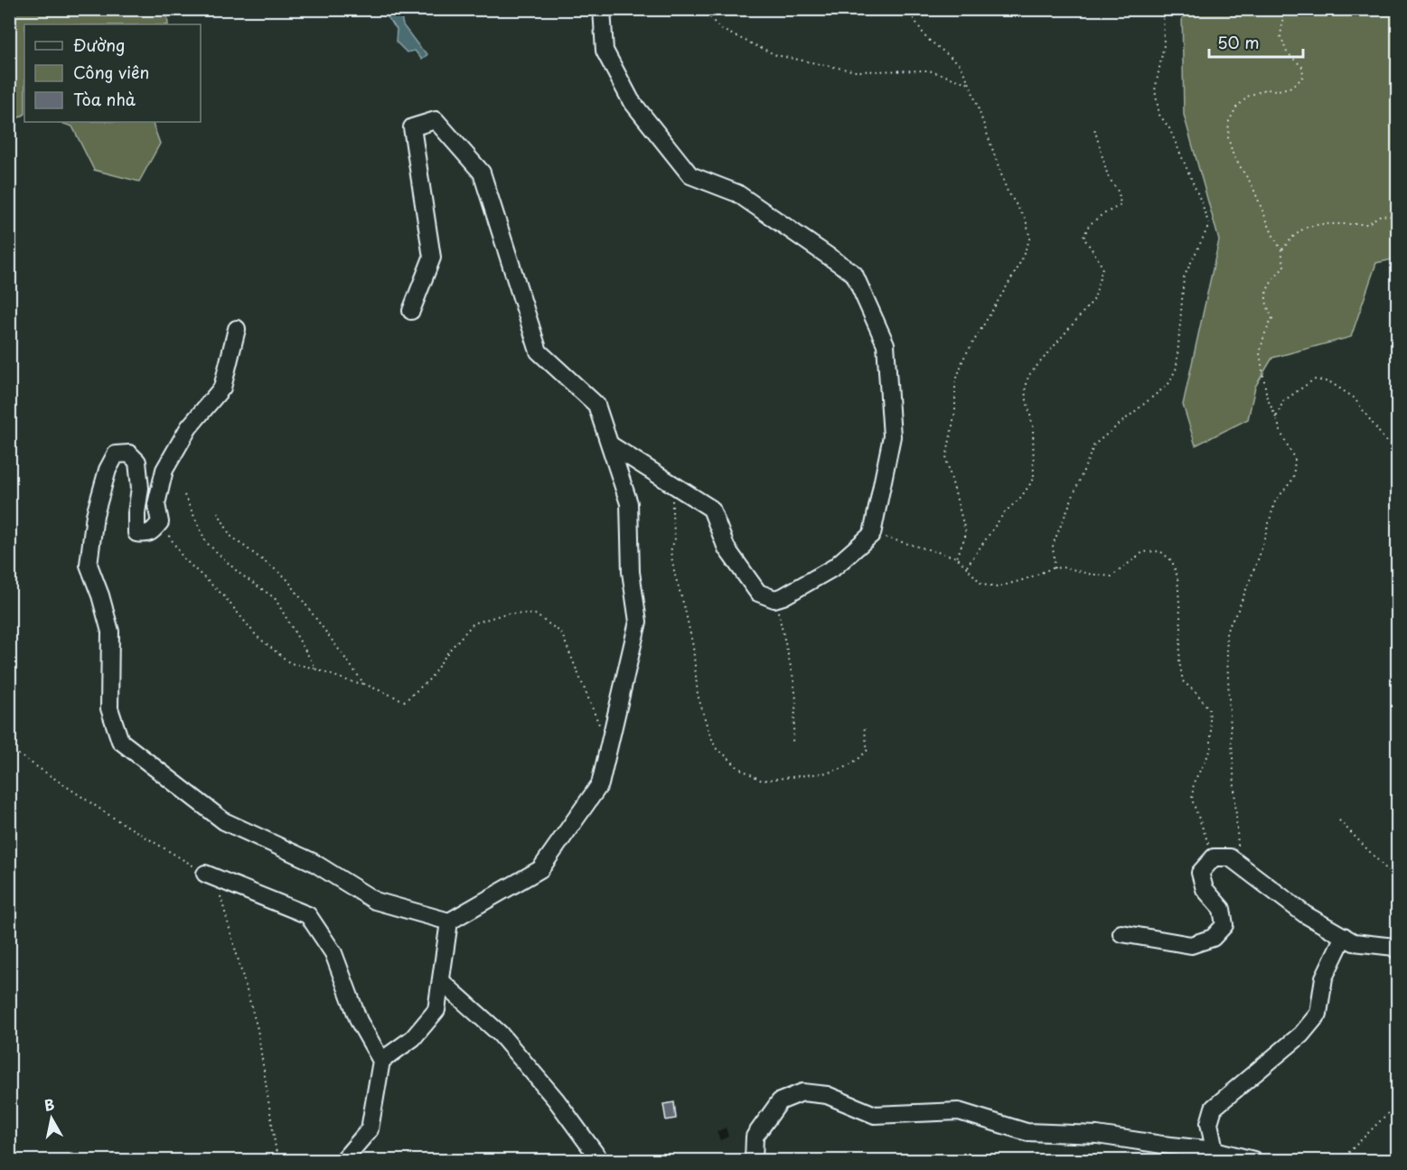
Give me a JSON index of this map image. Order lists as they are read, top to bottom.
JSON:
{
  "legend": ["Đường", "Công viên", "Tòa nhà"],
  "scale_bar": "50 m",
  "north": "top"
}
